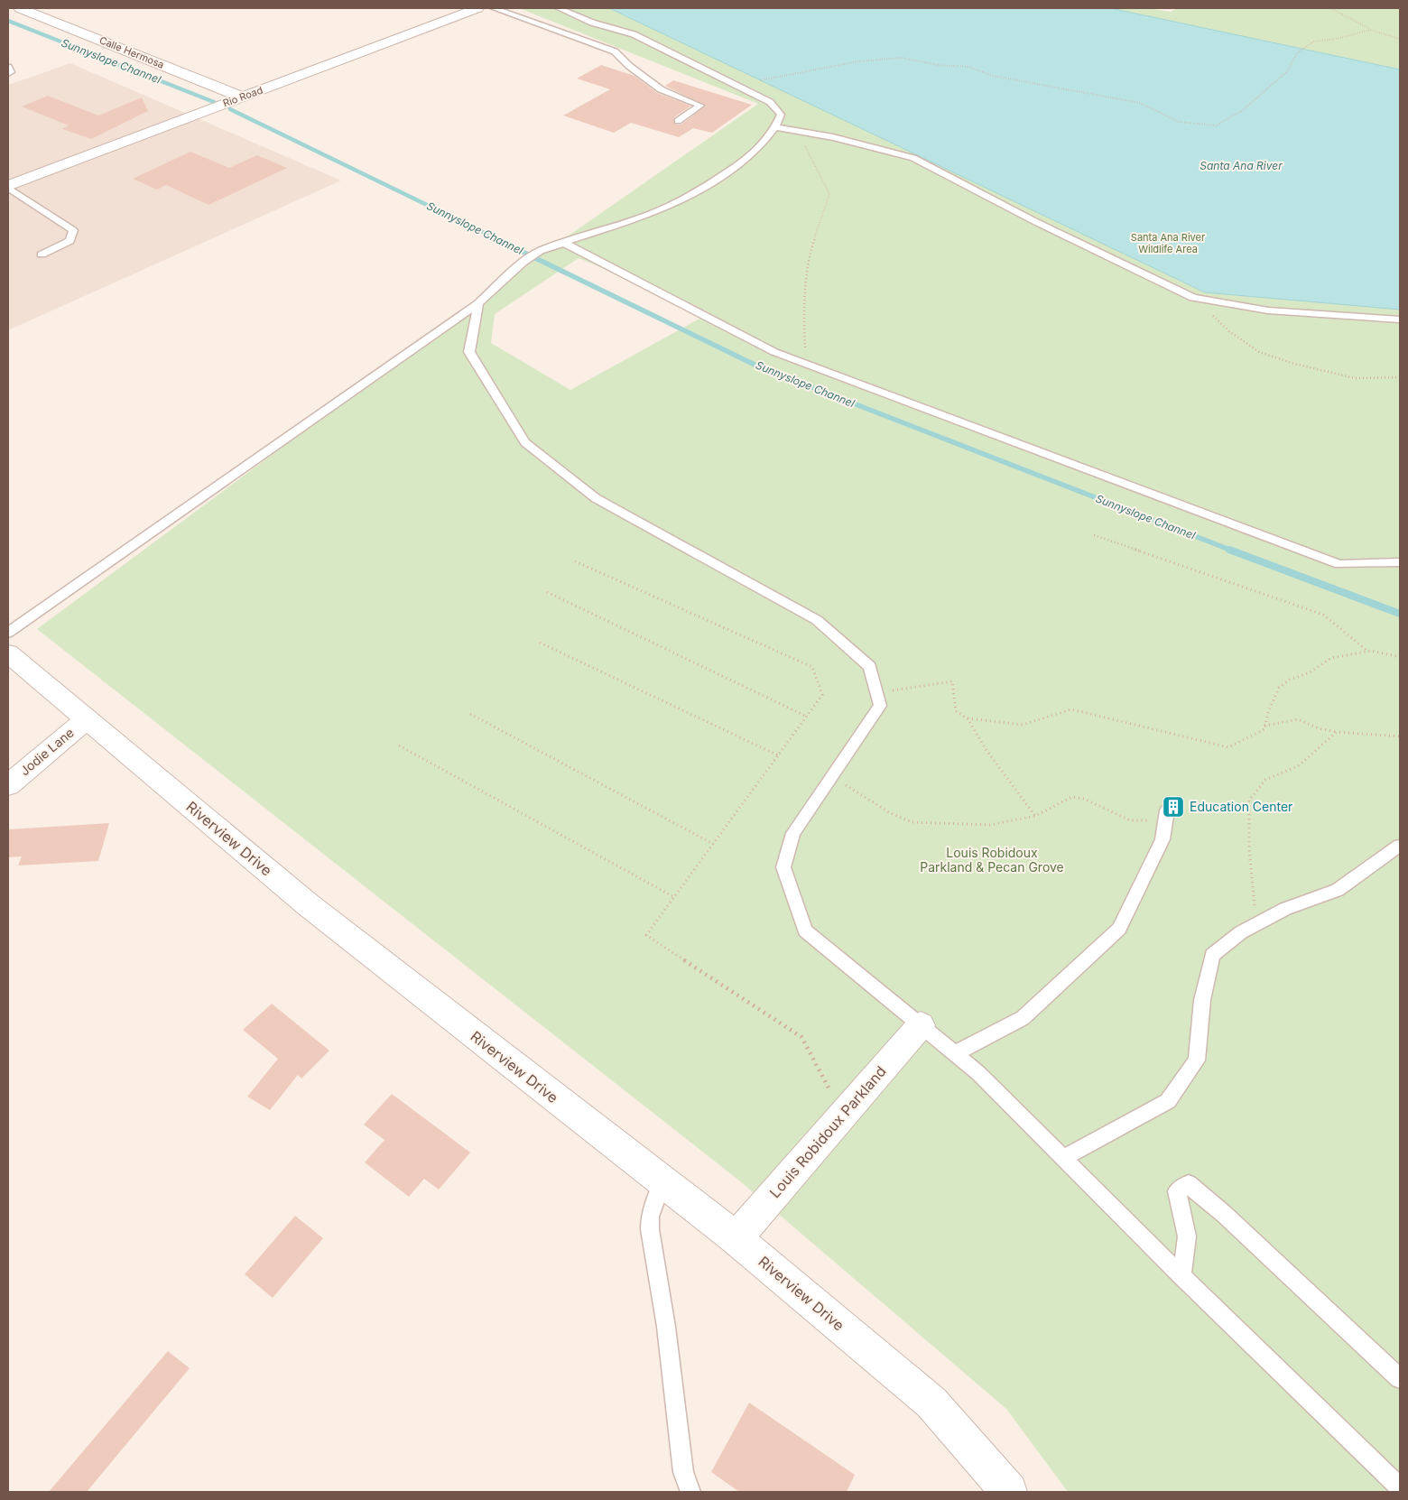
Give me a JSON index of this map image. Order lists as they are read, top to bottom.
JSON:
{
  "streets": {
    "street": [
      "Calle Hermosa",
      "Rio Road",
      "Jodie Lane",
      "Riverview Drive",
      "Louis Robidoux Parkland"
    ]
  },
  "crossings": [
    ["Calle Hermosa", "Rio Road"],
    ["Jodie Lane", "Riverview Drive"],
    ["Riverview Drive", "Louis Robidoux Parkland"]
  ],
  "water": ["Sunnyslope Channel", "Santa Ana River"],
  "parks": ["Santa Ana River Wildlife Area", "Louis Robidoux Parkland & Pecan Grove"],
  "places": {
    "building": ["Education Center"]
  }
}
